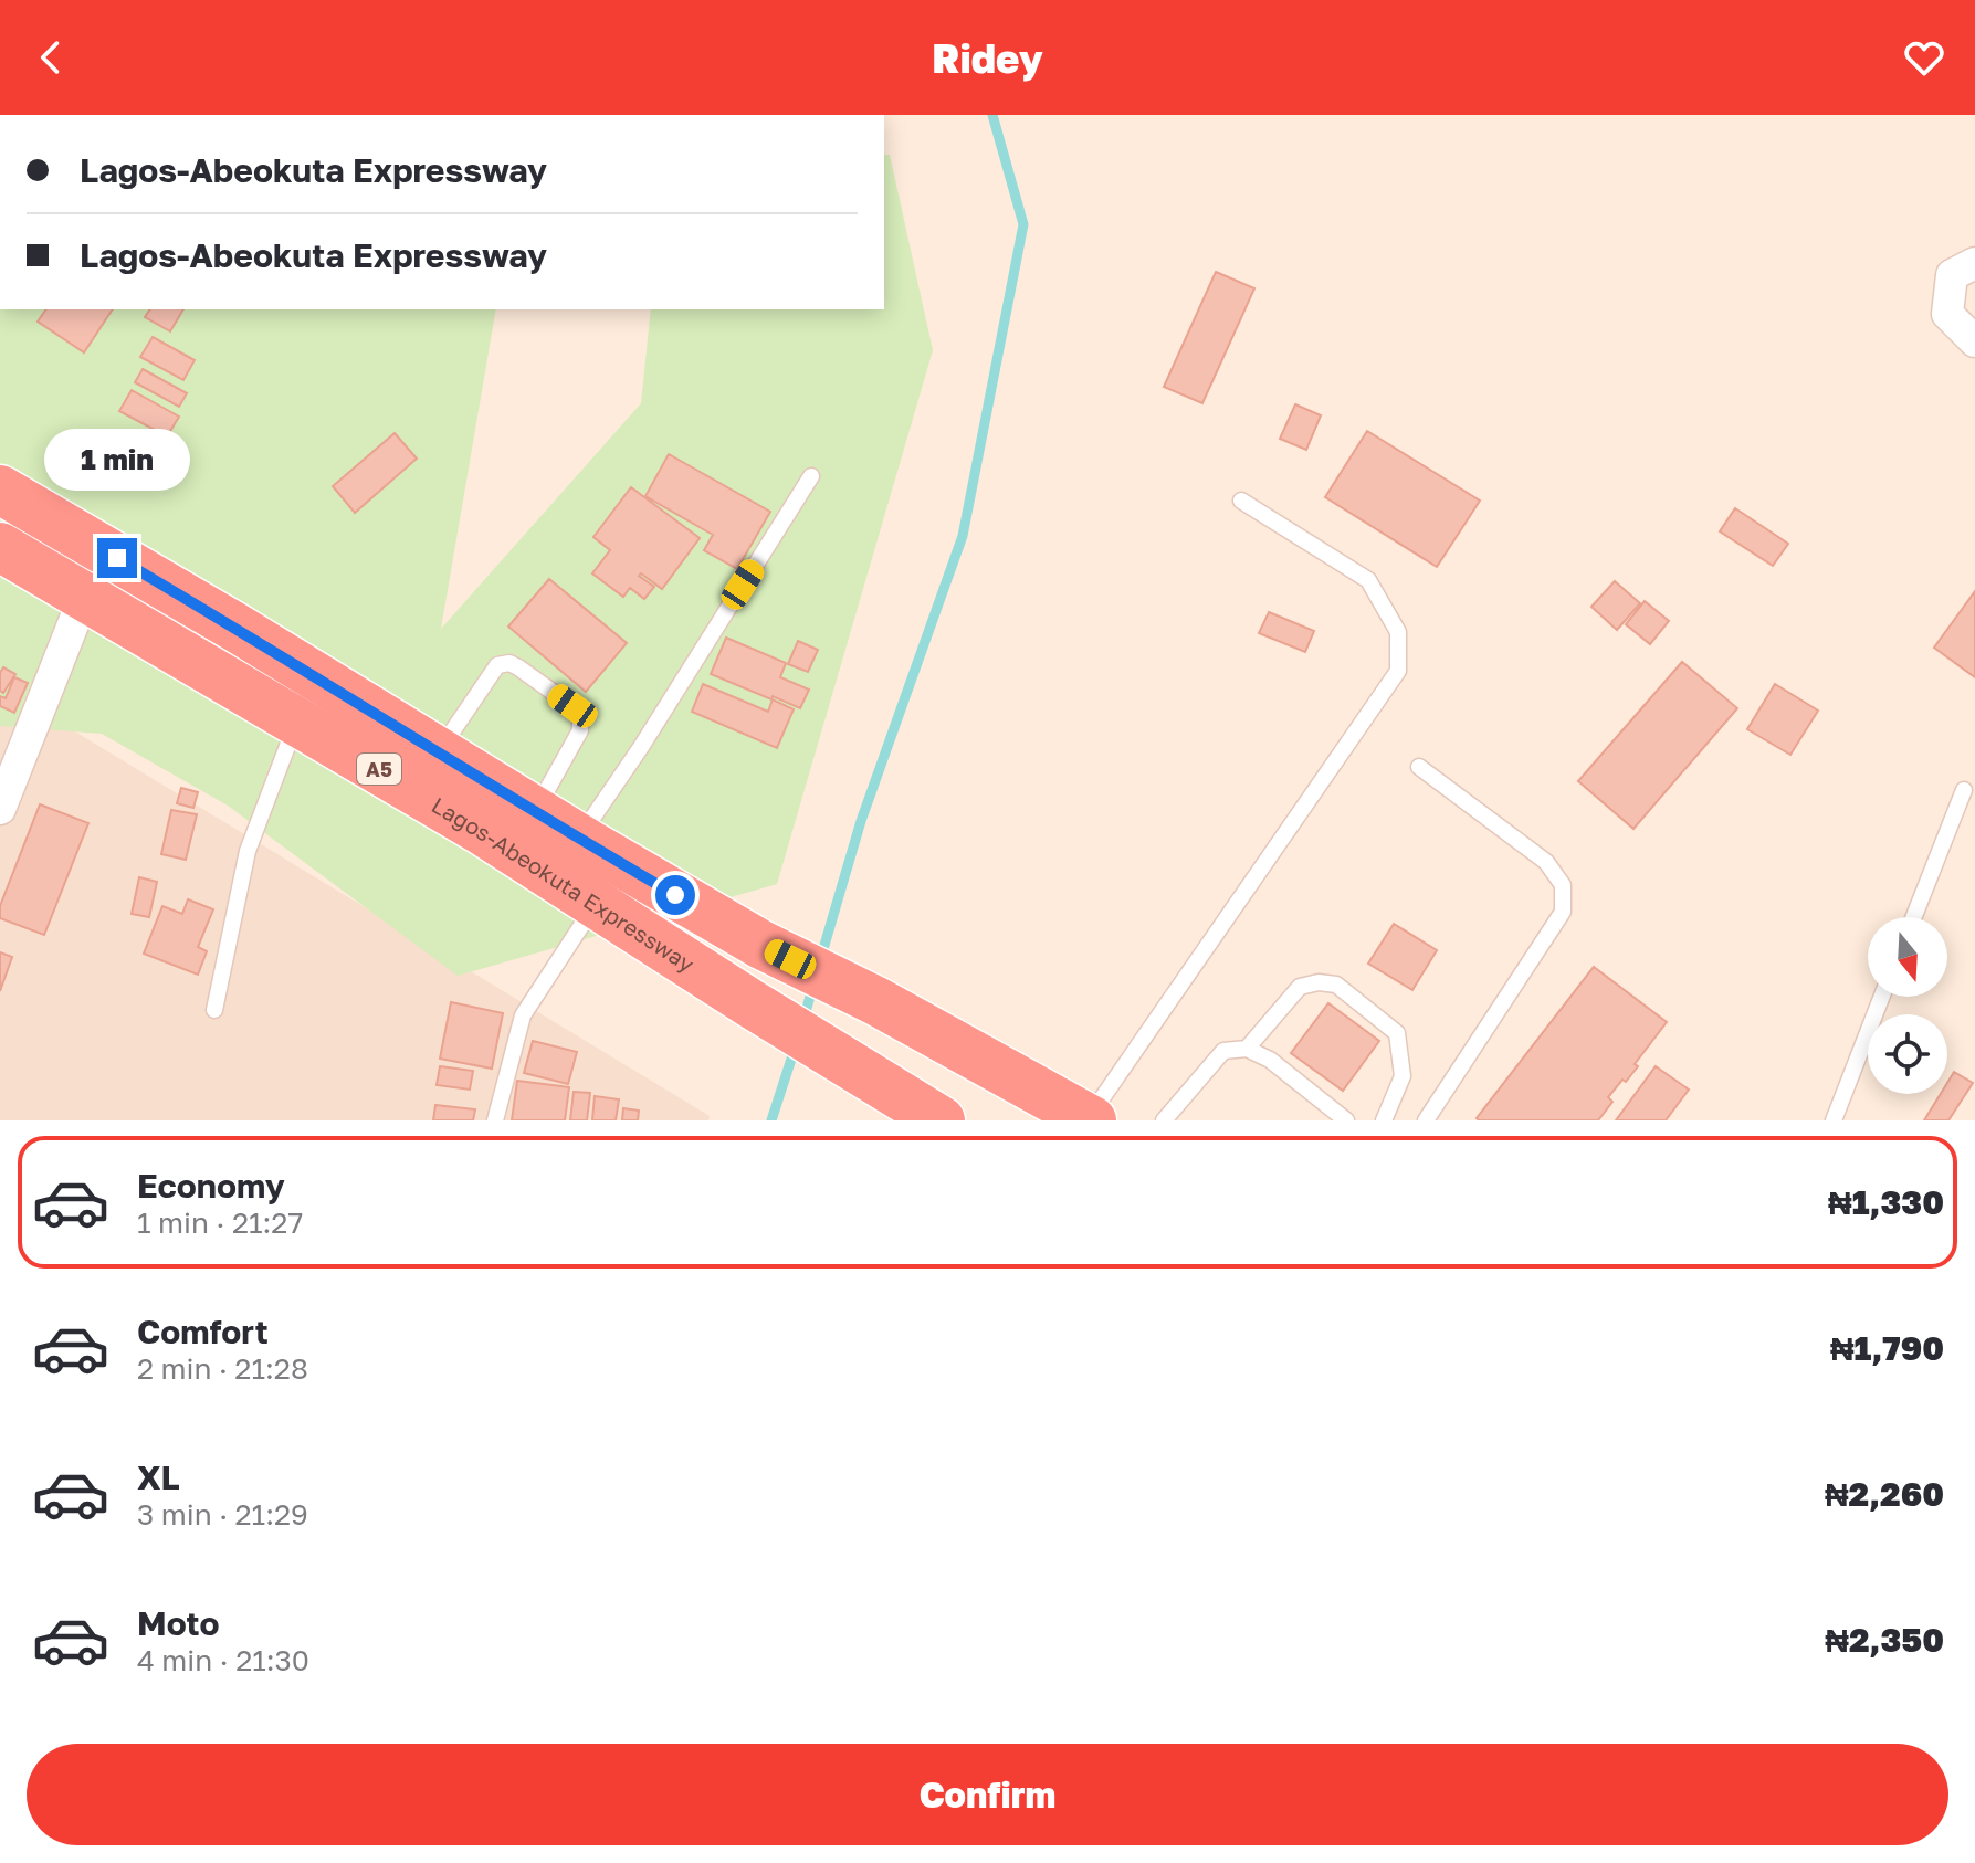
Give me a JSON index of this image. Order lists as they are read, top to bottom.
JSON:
{
  "streets": {
    "highway": ["A5", "Lagos-Abeokuta Expressway"]
  },
  "north": "bottom",
  "page": {
    "header": "Ridey",
    "banner": ["Lagos-Abeokuta Expressway", "Lagos-Abeokuta Expressway"],
    "bubble": "1 min",
    "list": [
      {
        "name": "Economy",
        "note": "1 min · 21:27",
        "value": "₦1,330"
      },
      {
        "name": "Comfort",
        "note": "2 min · 21:28",
        "value": "₦1,790"
      },
      {
        "name": "XL",
        "note": "3 min · 21:29",
        "value": "₦2,260"
      },
      {
        "name": "Moto",
        "note": "4 min · 21:30",
        "value": "₦2,350"
      }
    ],
    "buttons": "Confirm"
  }
}
